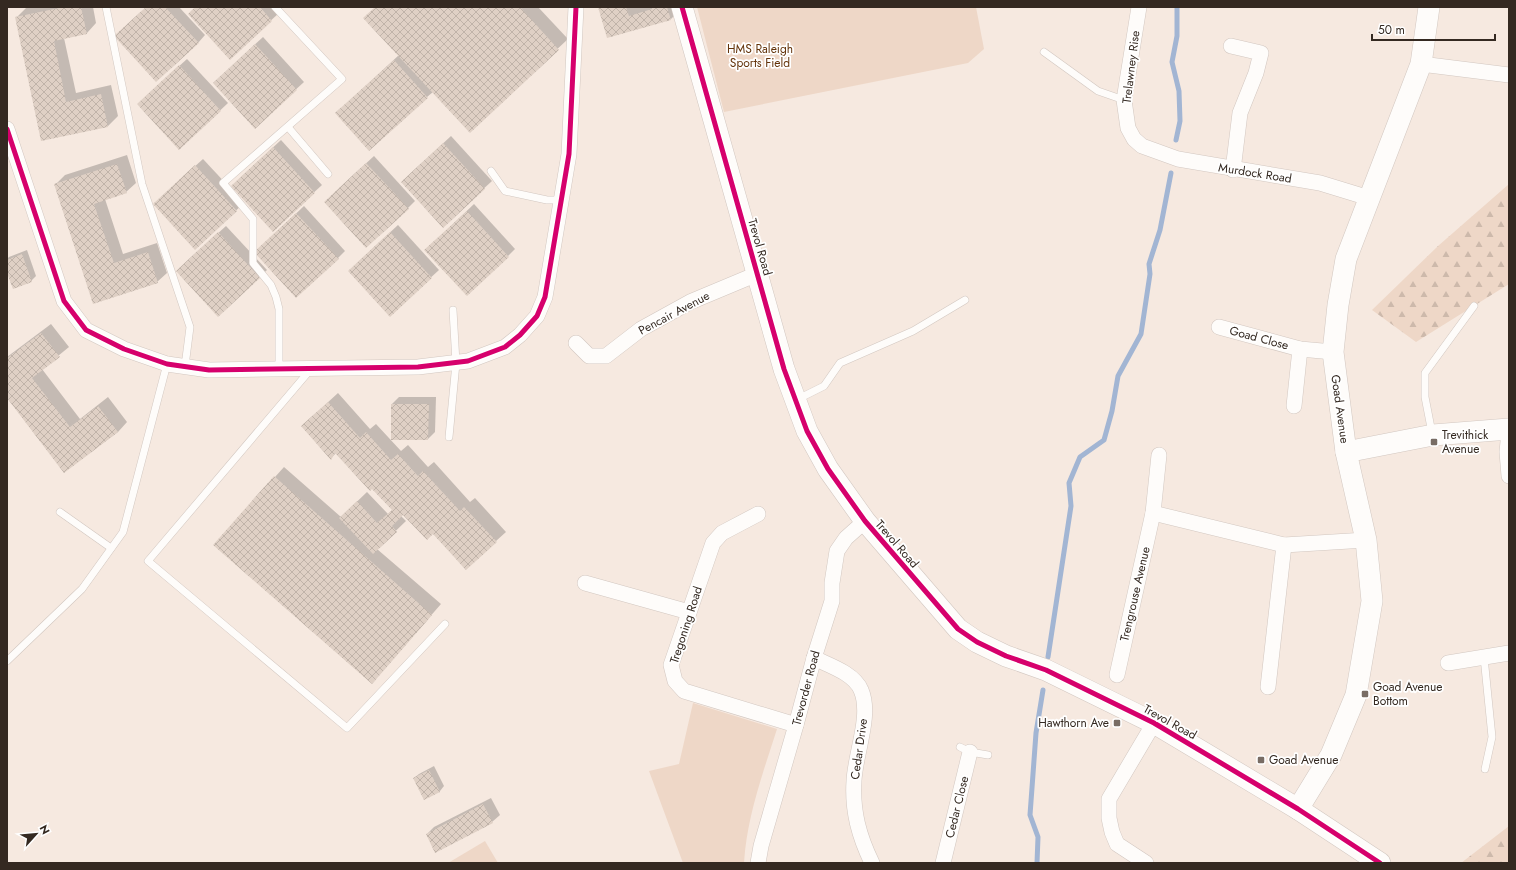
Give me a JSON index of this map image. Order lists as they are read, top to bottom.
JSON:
{
  "streets": {
    "street": [
      "Trelawney Rise",
      "Murdock Road",
      "Trevol Road",
      "Pencair Avenue",
      "Goad Close",
      "Goad Avenue",
      "Trengrouse Avenue",
      "Tregoning Road",
      "Trevorder Road",
      "Cedar Drive",
      "Cedar Close"
    ]
  },
  "crossings": [
    ["Trelawney Rise", "Murdock Road"],
    ["Murdock Road", "Goad Avenue"],
    ["Trevol Road", "Pencair Avenue"],
    ["Trevol Road", "Goad Avenue"],
    ["Trevol Road", "Trevorder Road"],
    ["Goad Close", "Goad Avenue"],
    ["Tregoning Road", "Trevorder Road"],
    ["Trevorder Road", "Cedar Drive"]
  ],
  "parks": ["HMS Raleigh Sports Field"],
  "places": {
    "transit": [
      "Trevithick Avenue",
      "Goad Avenue Bottom",
      "Hawthorn Ave",
      "Goad Avenue"
    ]
  },
  "scale_bar": "50 m",
  "north": "top right"
}
